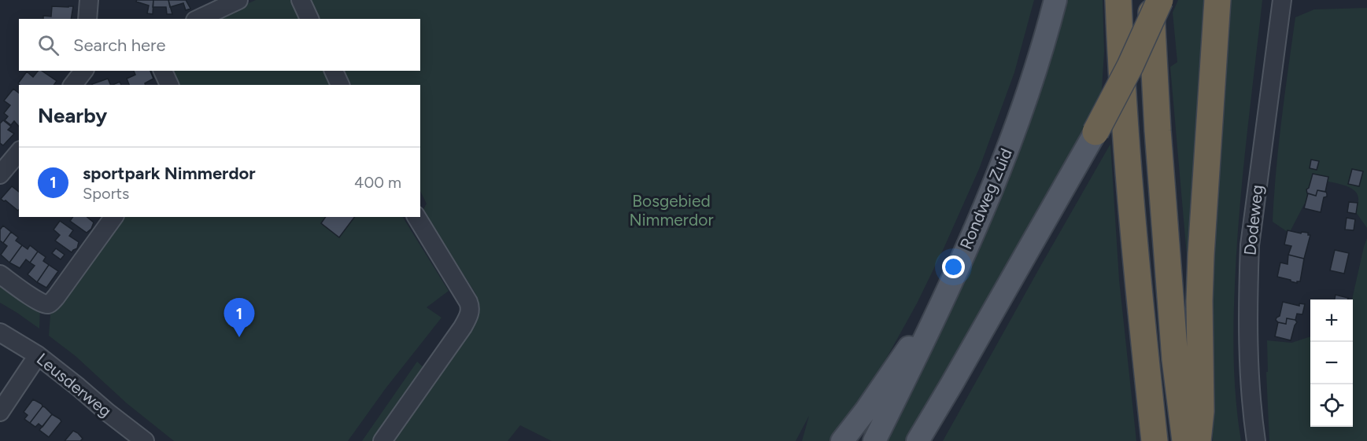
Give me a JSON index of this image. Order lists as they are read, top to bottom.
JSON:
{
  "streets": {
    "main road": ["Rondweg Zuid"],
    "street": ["Dodeweg", "Leusderweg"]
  },
  "parks": ["Bosgebied Nimmerdor"],
  "page": {
    "search": "Search here",
    "heading": "Nearby",
    "list": [
      {
        "mark": "1",
        "name": "sportpark Nimmerdor",
        "note": "Sports",
        "value": "400 m"
      }
    ],
    "pins": "1",
    "map_buttons": ["+", "−"]
  }
}
